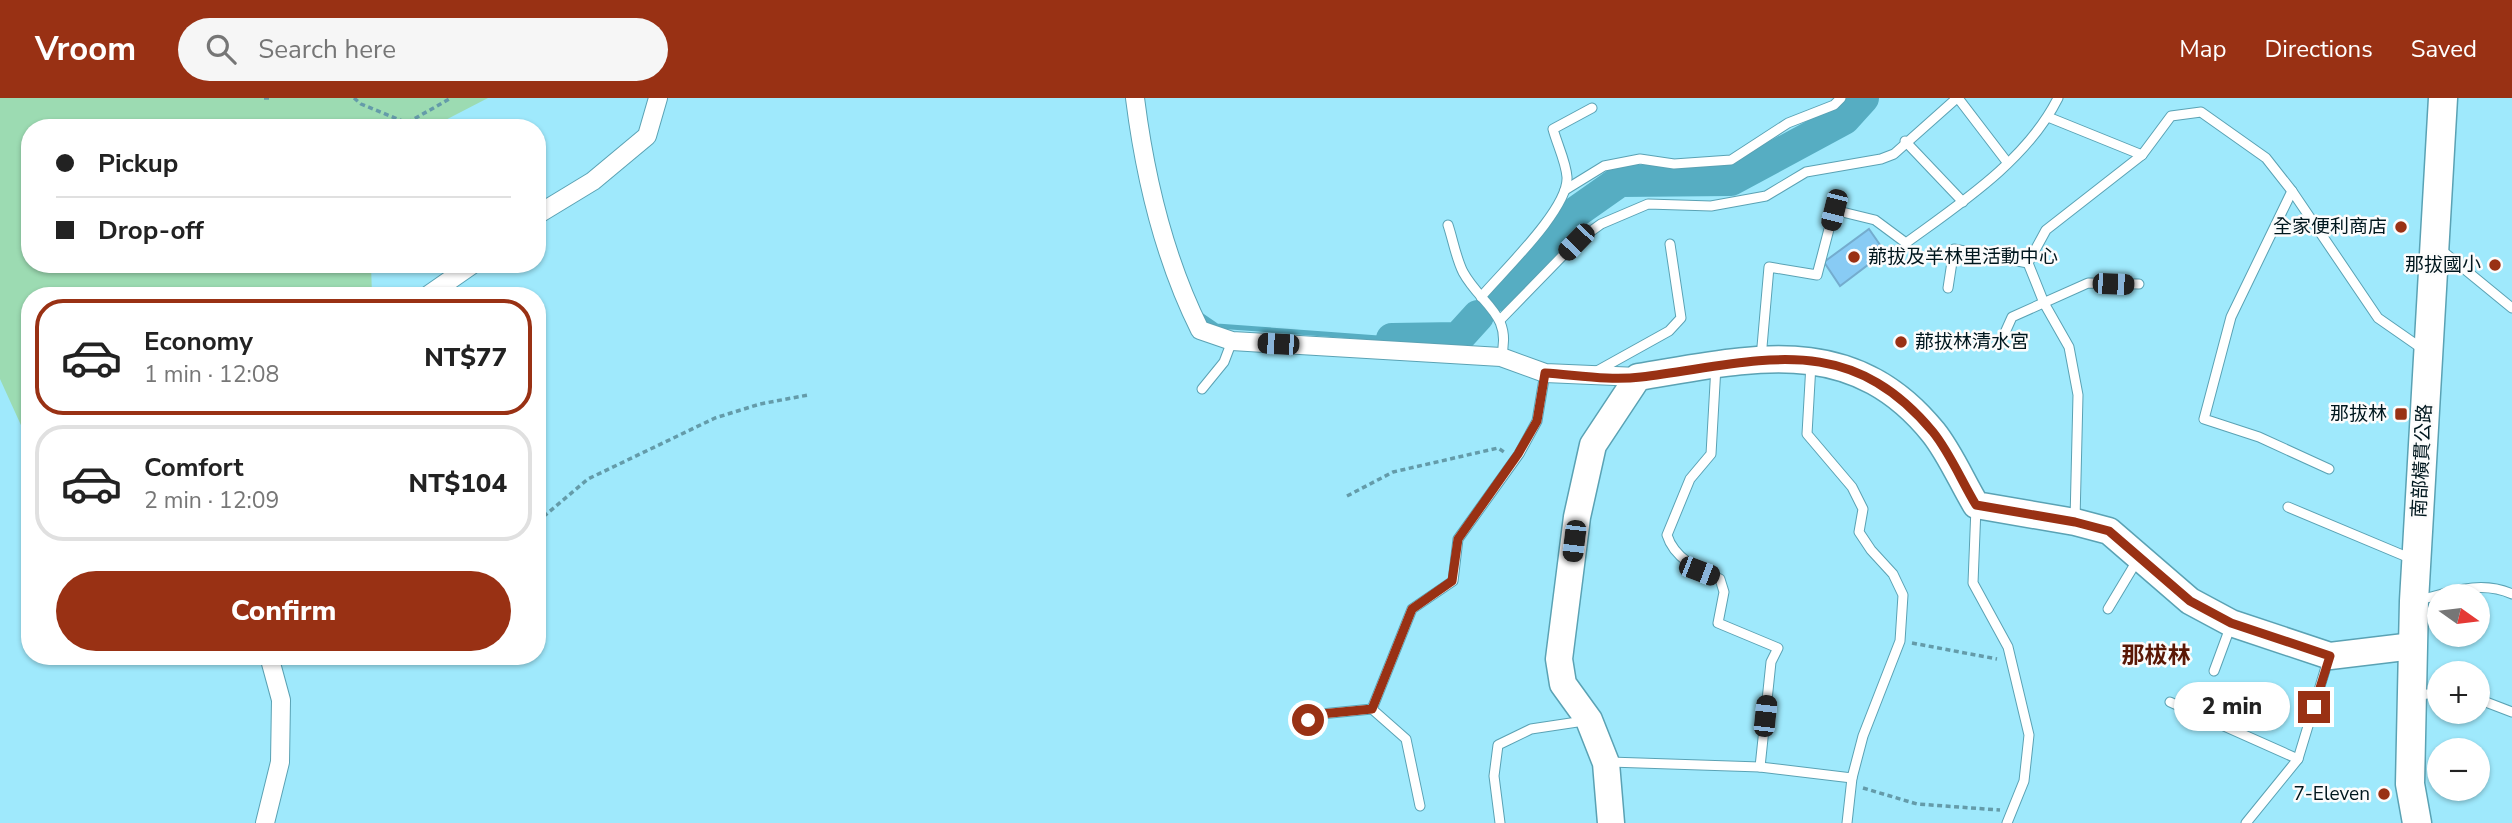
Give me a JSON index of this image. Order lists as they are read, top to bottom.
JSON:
{
  "streets": {
    "main road": ["南部橫貫公路"]
  },
  "districts": ["那柭林"],
  "places": {
    "other": [
      "全家便利商店",
      "𦰡拔及羊林里活動中心",
      "那拔國小",
      "𦰡拔林清水宮",
      "7-Eleven"
    ],
    "transit": ["那拔林"]
  },
  "north": "right",
  "page": {
    "header": "Vroom",
    "search": "Search here",
    "nav": ["Map", "Directions", "Saved"],
    "banner": ["Pickup", "Drop-off"],
    "list": [
      {
        "name": "Economy",
        "note": "1 min · 12:08",
        "value": "NT$77"
      },
      {
        "name": "Comfort",
        "note": "2 min · 12:09",
        "value": "NT$104"
      }
    ],
    "buttons": "Confirm",
    "map_buttons": ["+", "−"],
    "bubble": "2 min"
  }
}
